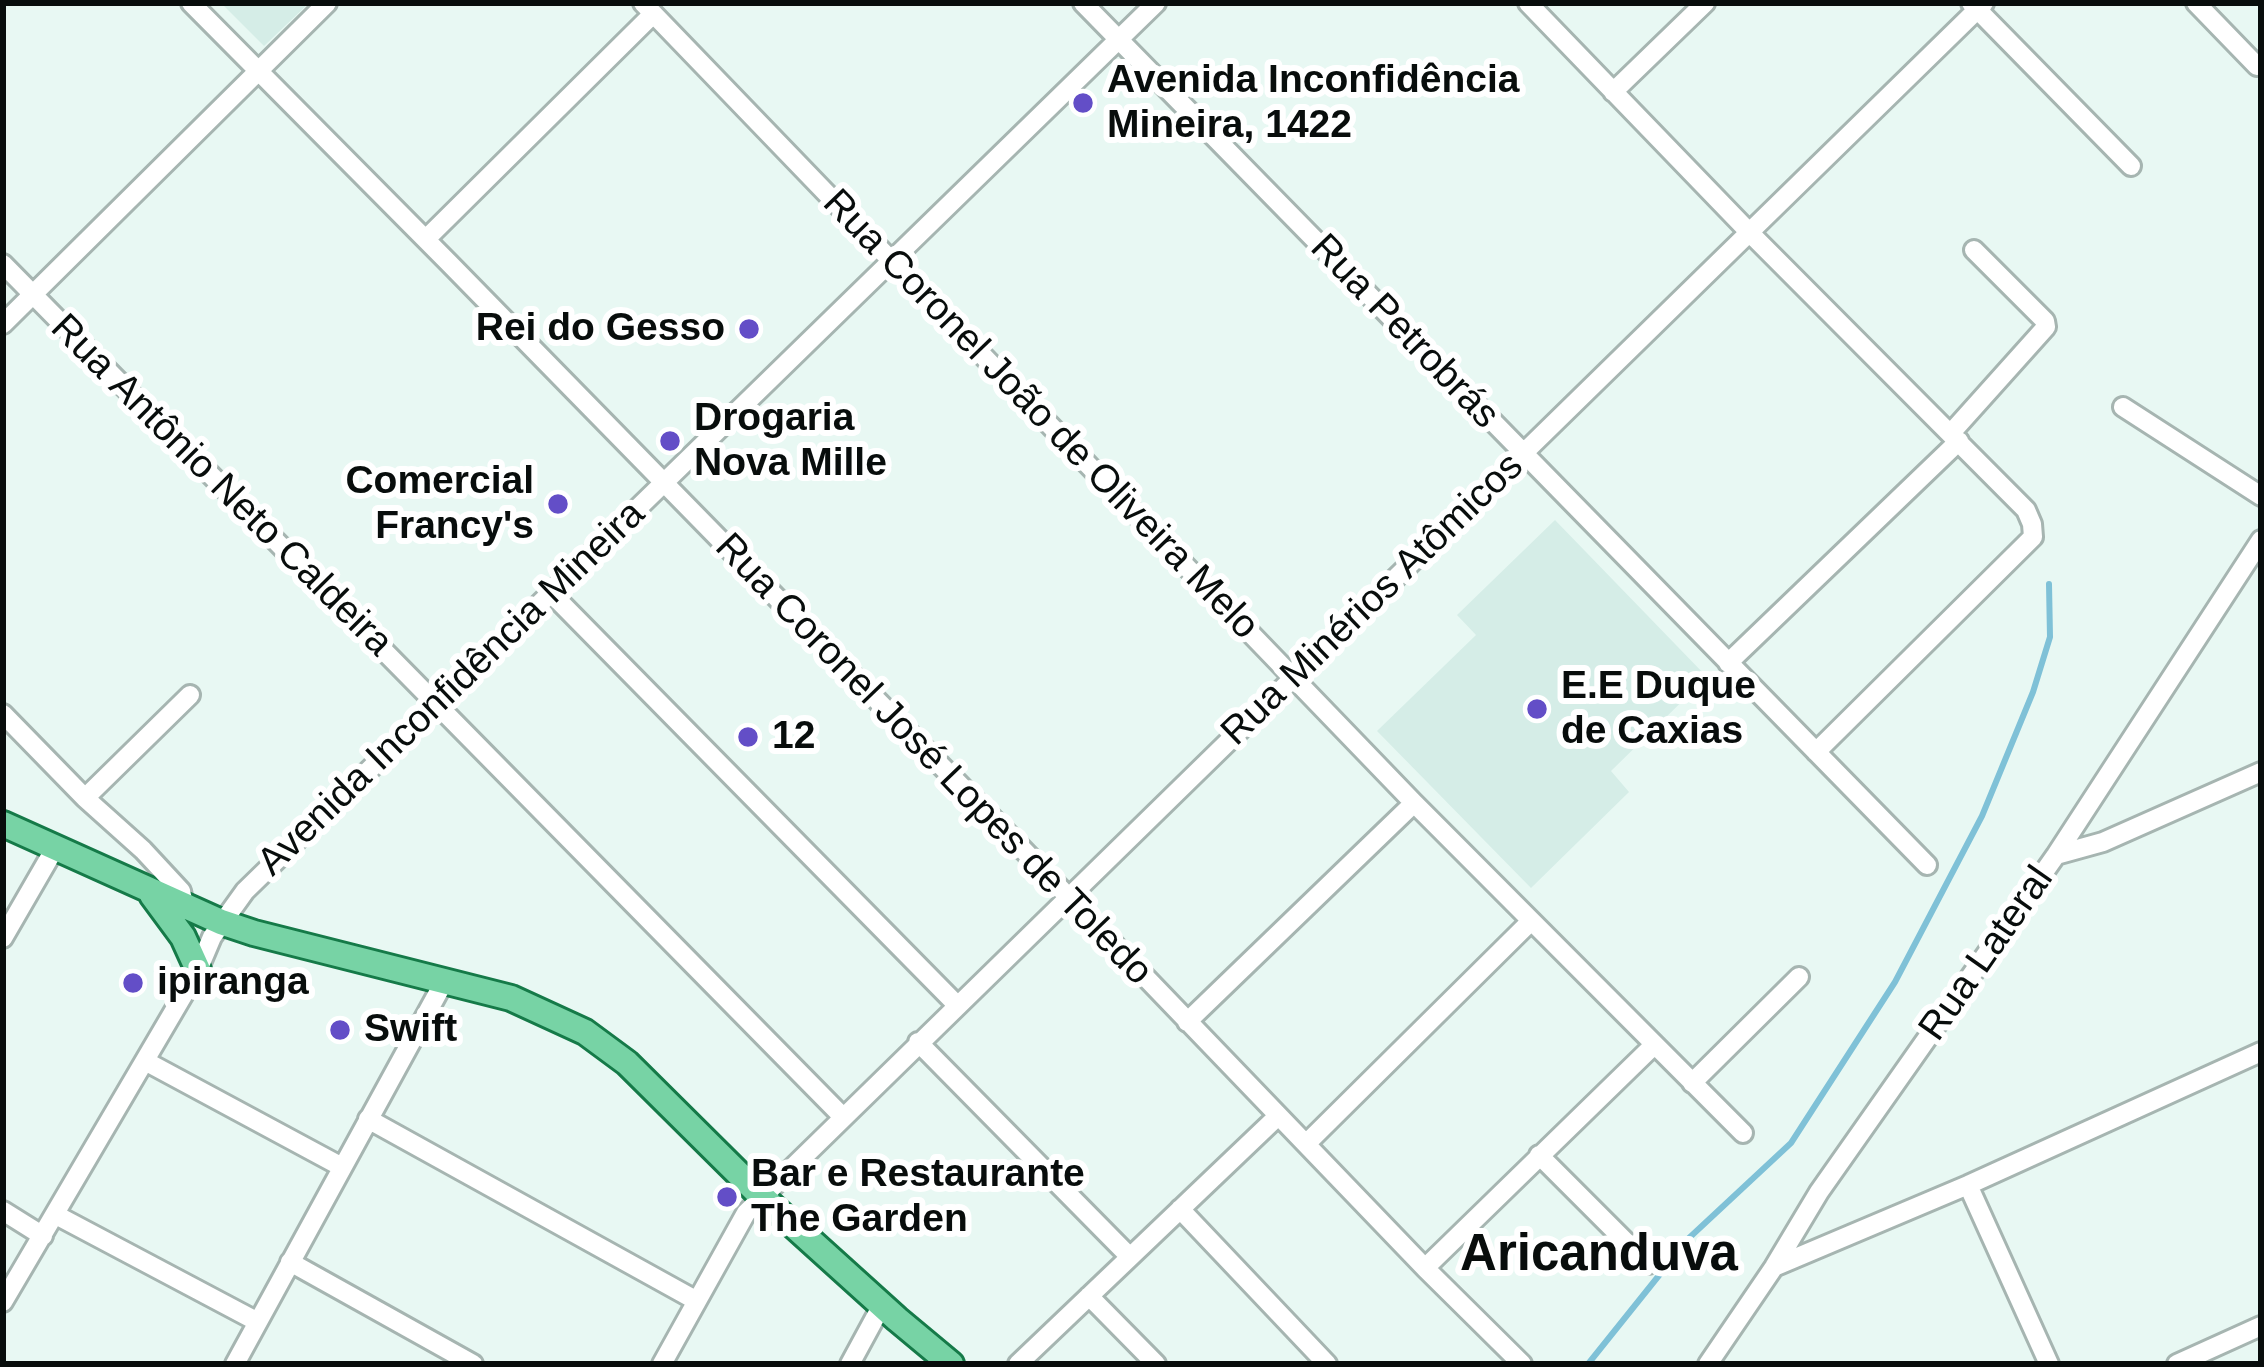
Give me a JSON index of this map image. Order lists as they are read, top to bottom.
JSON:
{
  "streets": {
    "street": [
      "Rua Petrobrás",
      "Rua Coronel João de Oliveira Melo",
      "Rua Antônio Neto Caldeira",
      "Rua Minérios Atômicos",
      "Avenida Inconfidência Mineira",
      "Rua Coronel José Lopes de Toledo",
      "Rua Lateral"
    ]
  },
  "crossings": [
    ["Rua Petrobrás", "Rua Minérios Atômicos"],
    ["Rua Petrobrás", "Avenida Inconfidência Mineira"],
    ["Rua Coronel João de Oliveira Melo", "Rua Minérios Atômicos"],
    ["Rua Coronel João de Oliveira Melo", "Avenida Inconfidência Mineira"],
    ["Rua Antônio Neto Caldeira", "Rua Minérios Atômicos"],
    ["Rua Antônio Neto Caldeira", "Avenida Inconfidência Mineira"],
    ["Rua Minérios Atômicos", "Rua Coronel José Lopes de Toledo"],
    ["Avenida Inconfidência Mineira", "Rua Coronel José Lopes de Toledo"]
  ],
  "districts": ["Aricanduva"],
  "places": [
    "Avenida Inconfidência Mineira, 1422",
    "Rei do Gesso",
    "Drogaria Nova Mille",
    "Comercial Francy's",
    "E.E Duque de Caxias",
    "12",
    "ipiranga",
    "Swift",
    "Bar e Restaurante The Garden"
  ]
}
